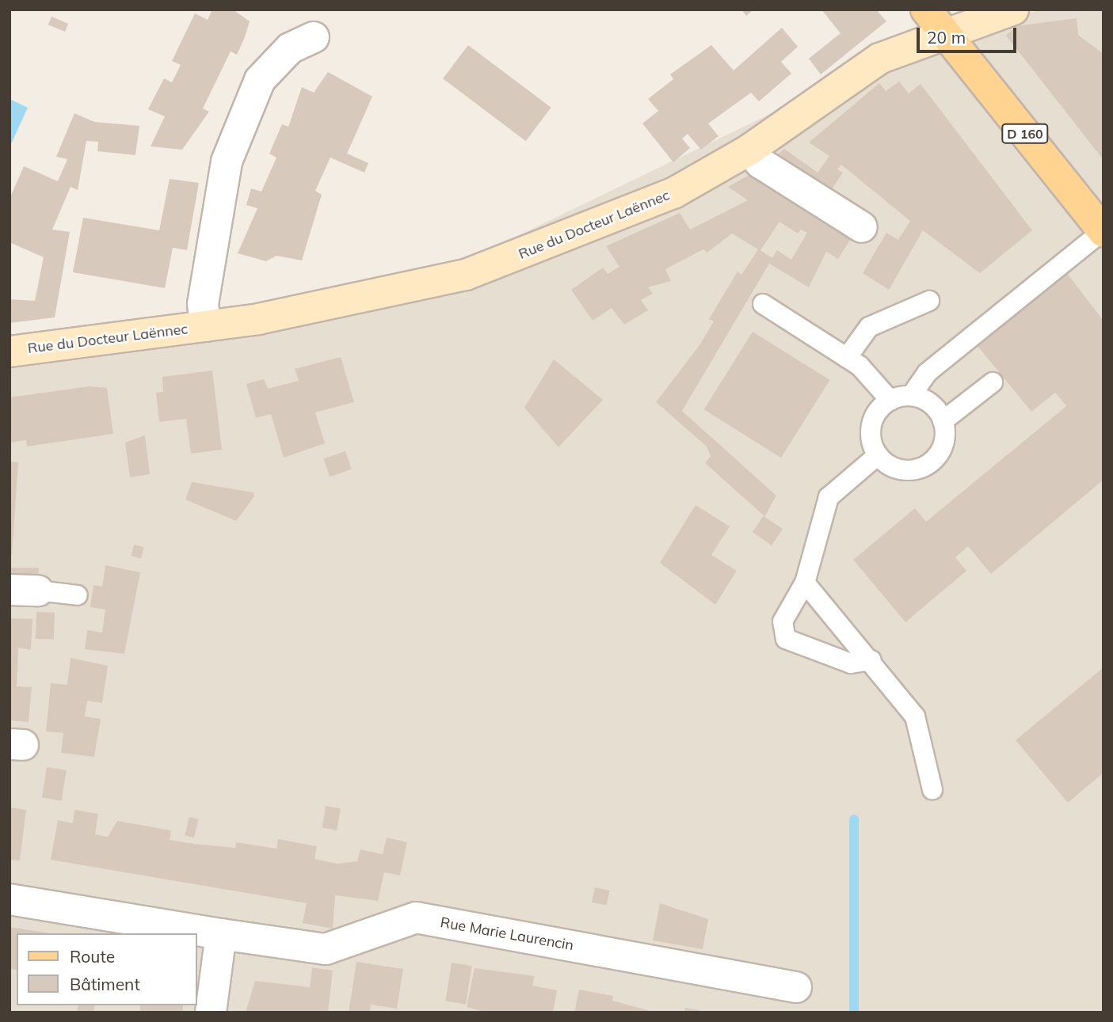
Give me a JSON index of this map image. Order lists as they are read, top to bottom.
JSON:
{
  "streets": {
    "main road": ["D 160"],
    "street": ["Rue du Docteur Laënnec", "Rue Marie Laurencin"]
  },
  "crossings": [
    ["D 160", "Rue du Docteur Laënnec"]
  ],
  "legend": ["Route", "Bâtiment"],
  "scale_bar": "20 m"
}
